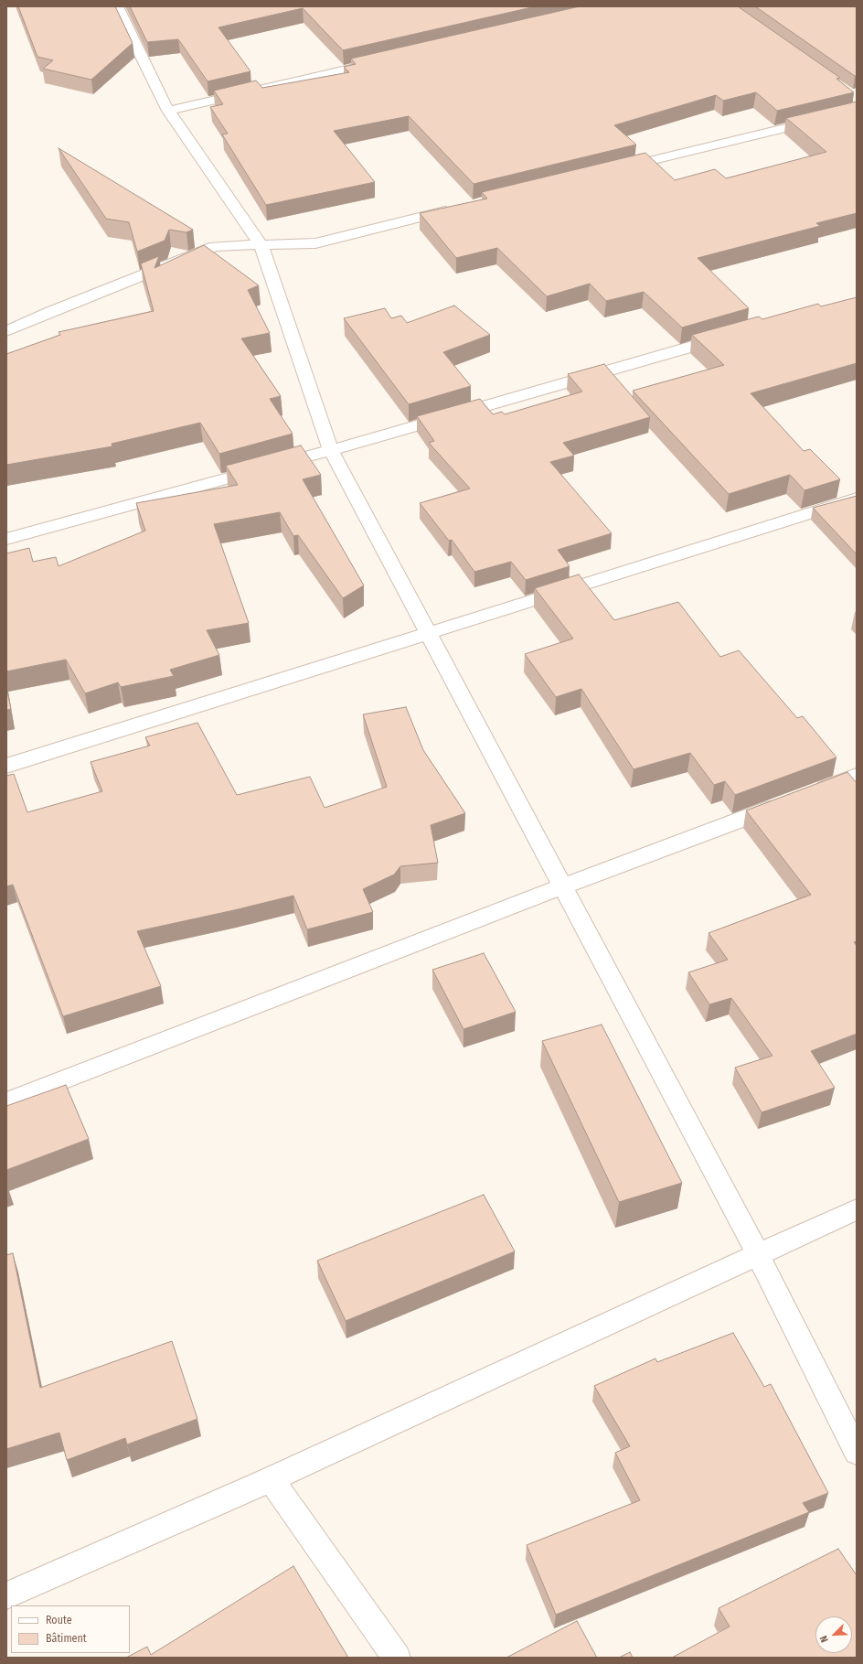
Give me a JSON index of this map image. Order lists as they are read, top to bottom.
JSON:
{
  "legend": ["Route", "Bâtiment"],
  "north": "bottom left"
}
